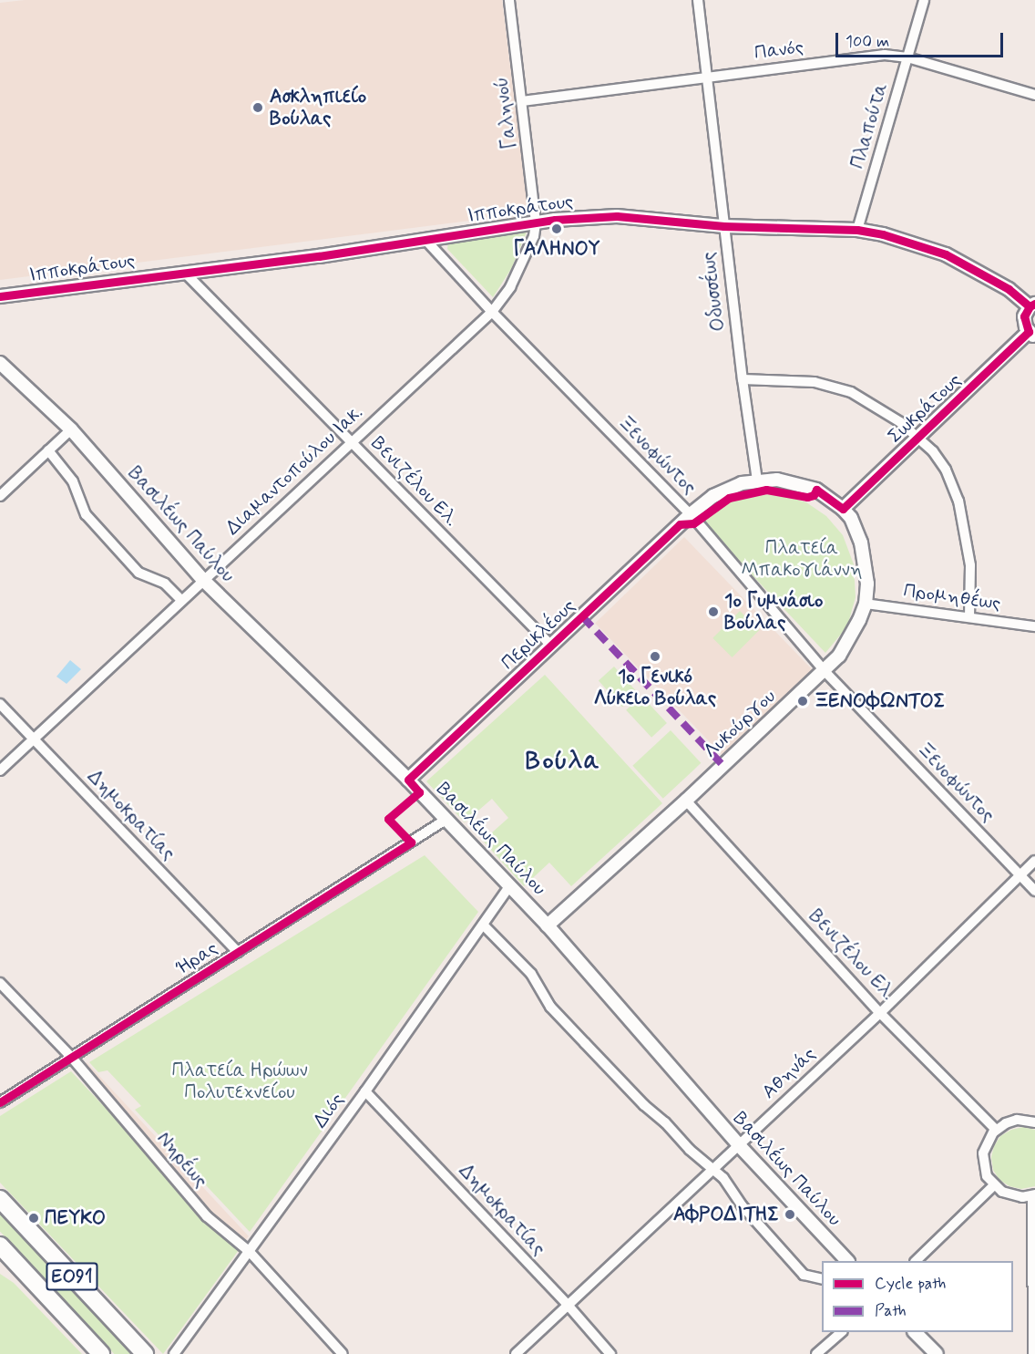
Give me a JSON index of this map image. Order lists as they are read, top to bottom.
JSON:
{
  "streets": {
    "highway": ["ΕΟ91"],
    "street": [
      "Πανός",
      "Γαληνού",
      "Πλαπούτα",
      "Ιπποκράτους",
      "Οδυσσέως",
      "Σωκράτους",
      "Ξενοφώντος",
      "Διαμαντοπούλου Ιακ.",
      "Βενιζέλου Ελ.",
      "Βασιλέως Παύλου",
      "Προμηθέως",
      "Περικλέους",
      "Λυκούργου",
      "Δημοκρατίας",
      "Ήρας",
      "Αθηνάς",
      "Διός",
      "Νηρέως"
    ]
  },
  "crossings": [
    ["Πανός", "Γαληνού"],
    ["Πανός", "Πλαπούτα"],
    ["Πανός", "Οδυσσέως"],
    ["Γαληνού", "Ιπποκράτους"],
    ["Γαληνού", "Διαμαντοπούλου Ιακ."],
    ["Πλαπούτα", "Ιπποκράτους"],
    ["Ιπποκράτους", "Οδυσσέως"],
    ["Ιπποκράτους", "Σωκράτους"],
    ["Ιπποκράτους", "Ξενοφώντος"],
    ["Ιπποκράτους", "Διαμαντοπούλου Ιακ."],
    ["Ιπποκράτους", "Βενιζέλου Ελ."],
    ["Οδυσσέως", "Περικλέους"],
    ["Σωκράτους", "Περικλέους"],
    ["Σωκράτους", "Λυκούργου"],
    ["Ξενοφώντος", "Διαμαντοπούλου Ιακ."],
    ["Ξενοφώντος", "Περικλέους"],
    ["Ξενοφώντος", "Λυκούργου"],
    ["Ξενοφώντος", "Αθηνάς"],
    ["Διαμαντοπούλου Ιακ.", "Βενιζέλου Ελ."],
    ["Διαμαντοπούλου Ιακ.", "Βασιλέως Παύλου"],
    ["Διαμαντοπούλου Ιακ.", "Δημοκρατίας"],
    ["Βενιζέλου Ελ.", "Περικλέους"],
    ["Βενιζέλου Ελ.", "Λυκούργου"],
    ["Βενιζέλου Ελ.", "Αθηνάς"],
    ["Βασιλέως Παύλου", "Περικλέους"],
    ["Βασιλέως Παύλου", "Λυκούργου"],
    ["Βασιλέως Παύλου", "Ήρας"],
    ["Βασιλέως Παύλου", "Αθηνάς"],
    ["Βασιλέως Παύλου", "Διός"],
    ["Προμηθέως", "Λυκούργου"],
    ["Περικλέους", "Λυκούργου"],
    ["Δημοκρατίας", "Ήρας"],
    ["Δημοκρατίας", "Αθηνάς"],
    ["Δημοκρατίας", "Διός"],
    ["Ήρας", "Νηρέως"],
    ["Διός", "Νηρέως"]
  ],
  "districts": ["Βούλα"],
  "parks": ["Πλατεία Μπακογιάννη", "Πλατεία Ηρώων Πολυτεχνείου"],
  "places": [
    "Ασκληπιείο Βούλας",
    "ΓΑΛΗΝΟΥ",
    "1ο Γυμνάσιο Βούλας",
    "1ο Γενικό Λύκειο Βούλας",
    "ΞΕΝΟΦΩΝΤΟΣ",
    "ΑΦΡΟΔΙΤΗΣ",
    "ΠΕΥΚΟ"
  ],
  "legend": ["Cycle path", "Path"],
  "scale_bar": "100 m"
}
